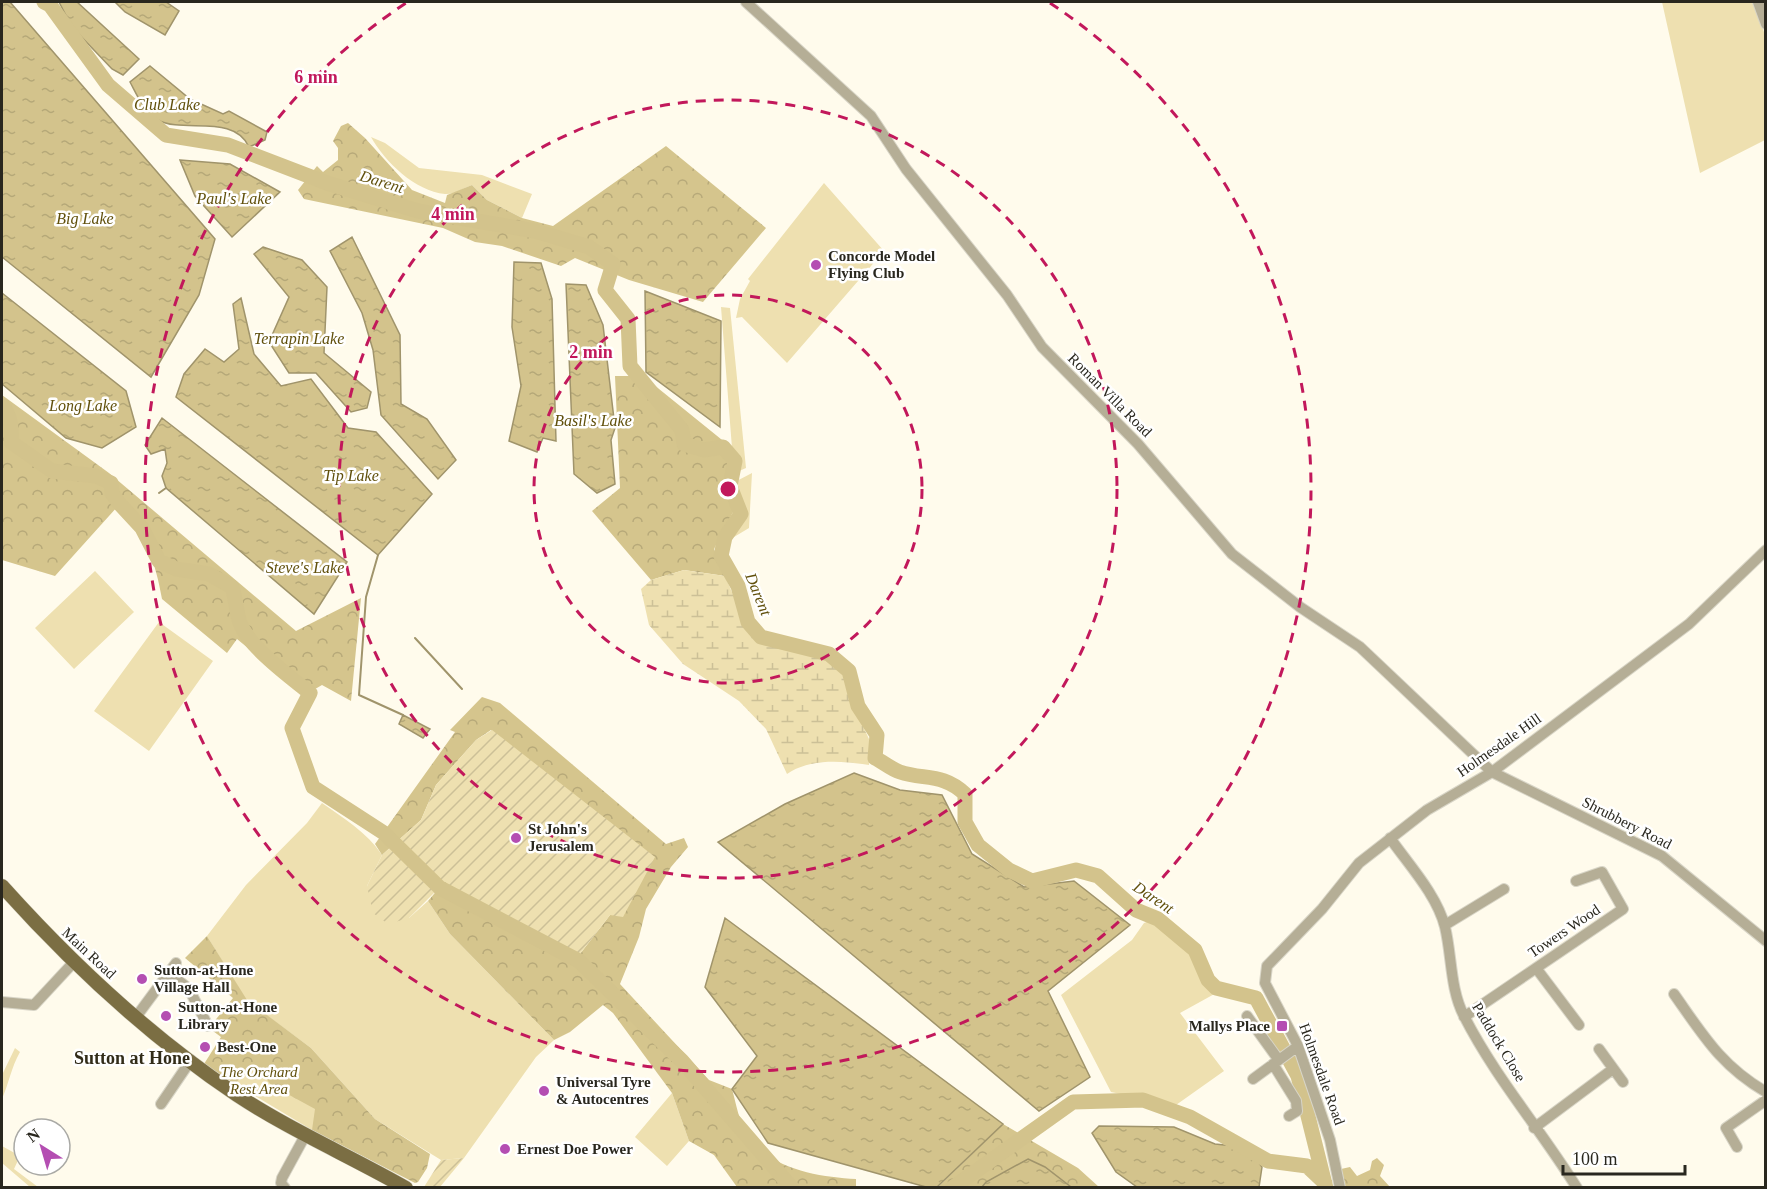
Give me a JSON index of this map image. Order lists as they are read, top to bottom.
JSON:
{
  "streets": {
    "main road": ["Main Road"],
    "street": [
      "Roman Villa Road",
      "Holmesdale Hill",
      "Shrubbery Road",
      "Towers Wood",
      "Paddock Close",
      "Holmesdale Road"
    ]
  },
  "crossings": [
    ["Roman Villa Road", "Holmesdale Hill"],
    ["Roman Villa Road", "Shrubbery Road"],
    ["Holmesdale Hill", "Shrubbery Road"],
    ["Holmesdale Hill", "Paddock Close"],
    ["Holmesdale Hill", "Holmesdale Road"],
    ["Towers Wood", "Paddock Close"]
  ],
  "districts": ["Sutton at Hone"],
  "water": [
    "Club Lake",
    "Darent",
    "Paul's Lake",
    "Big Lake",
    "Terrapin Lake",
    "Long Lake",
    "Basil's Lake",
    "Tip Lake",
    "Steve's Lake"
  ],
  "parks": ["The Orchard Rest Area"],
  "places": {
    "other": [
      "Concorde Model Flying Club",
      "St John's Jerusalem",
      "Sutton-at-Hone Village Hall",
      "Sutton-at-Hone Library",
      "Best-One",
      "Universal Tyre & Autocentres",
      "Ernest Doe Power"
    ],
    "transit": ["Mallys Place"]
  },
  "scale_bar": "100 m",
  "north": "top left",
  "rings": ["6 min", "4 min", "2 min"]
}
